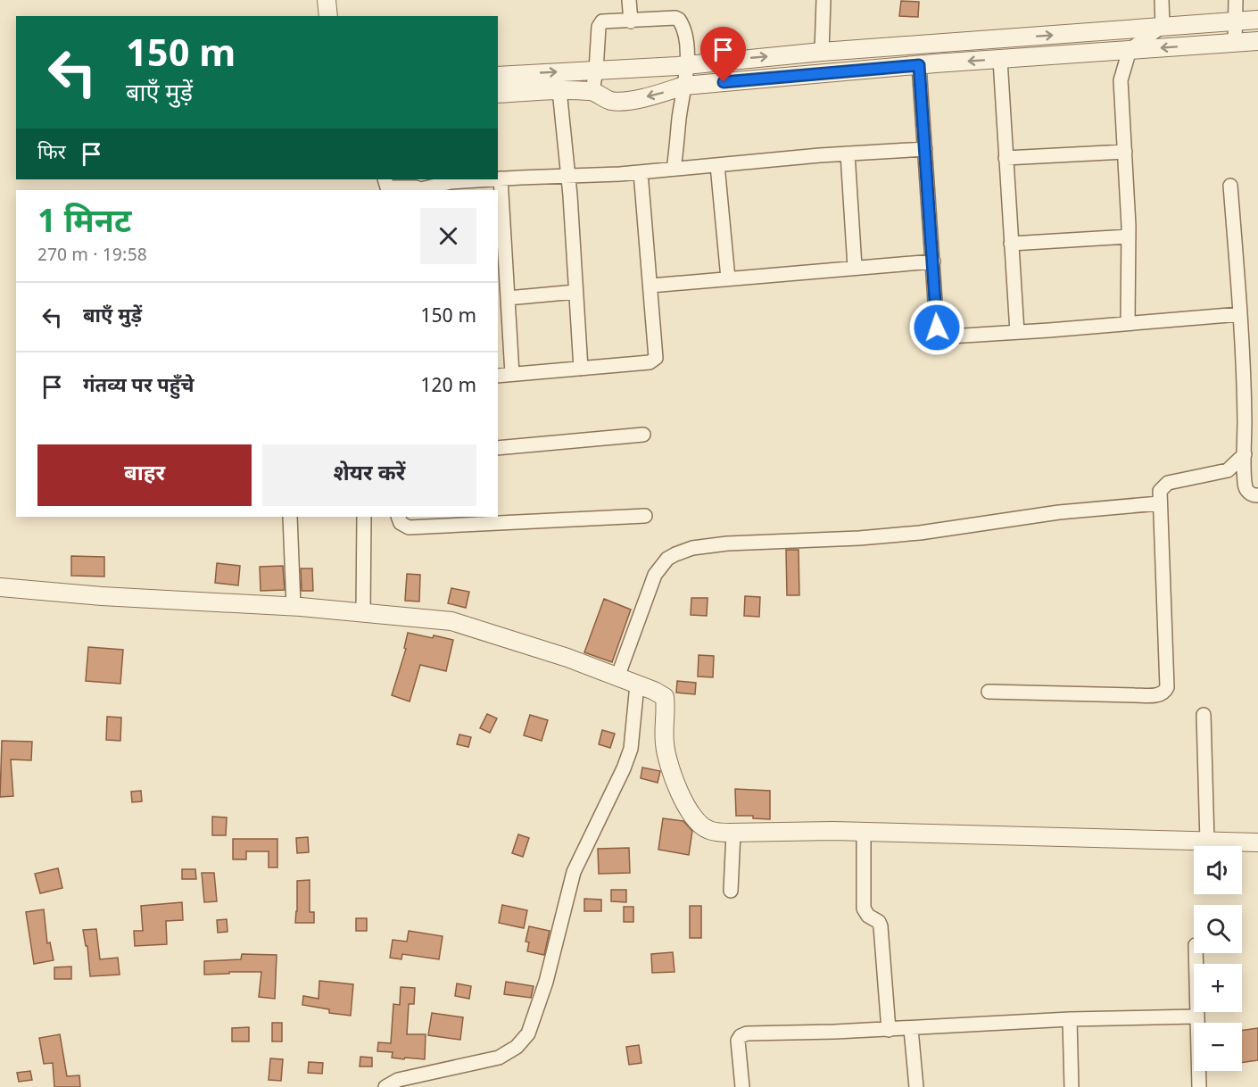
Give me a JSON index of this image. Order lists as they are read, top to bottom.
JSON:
{
  "page": {
    "turn": ["150 m", "बाएँ मुड़ें"],
    "then": "फिर",
    "heading": ["1 मिनट", "270 m · 19:58"],
    "list": [
      {
        "name": "बाएँ मुड़ें",
        "value": "150 m"
      },
      {
        "name": "गंतव्य पर पहुँचे",
        "value": "120 m"
      }
    ],
    "buttons": ["बाहर", "शेयर करें"],
    "map_buttons": ["+", "−"]
  }
}
